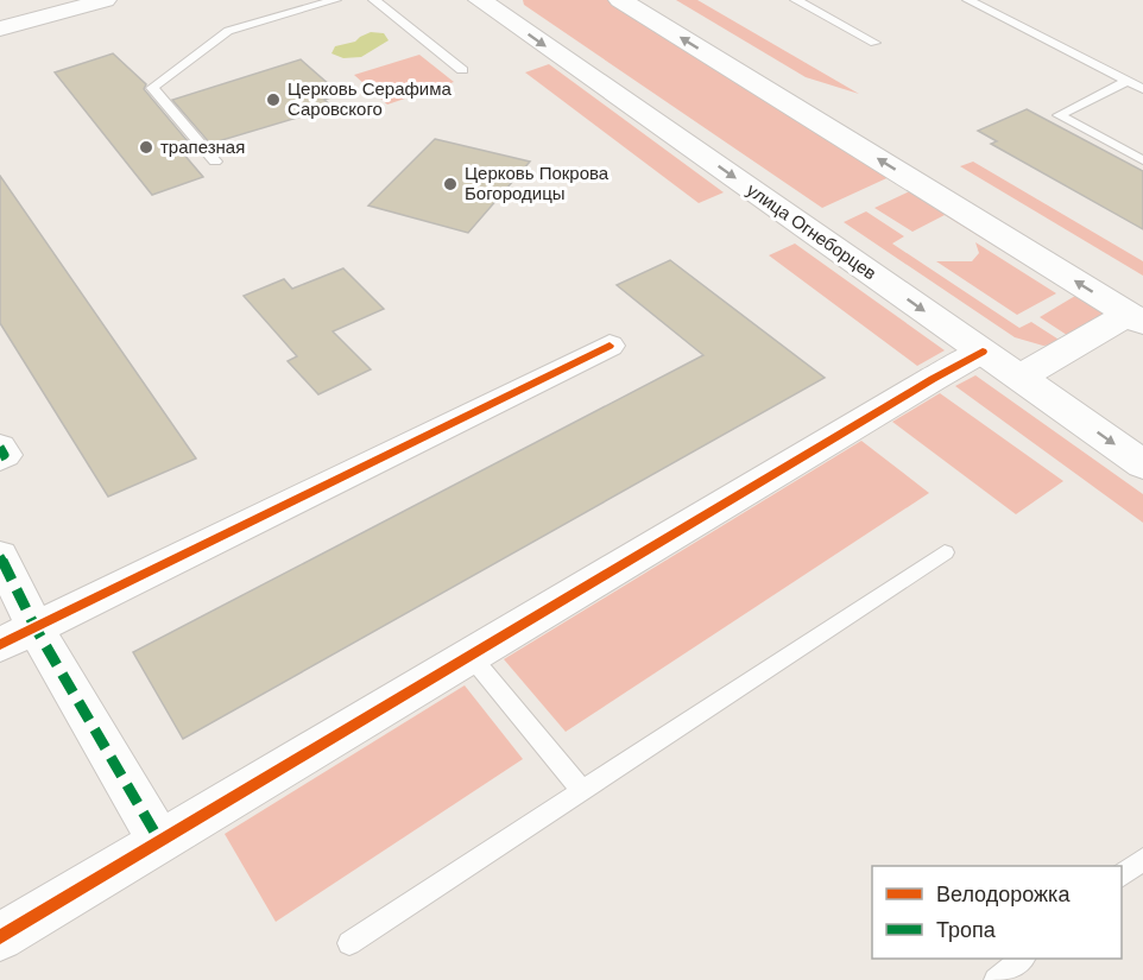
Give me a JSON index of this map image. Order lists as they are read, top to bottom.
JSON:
{
  "streets": {
    "main road": ["улица Огнеборцев"]
  },
  "places": ["Церковь Серафима Саровского", "трапезная", "Церковь Покрова Богородицы"],
  "legend": ["Велодорожка", "Тропа"]
}
